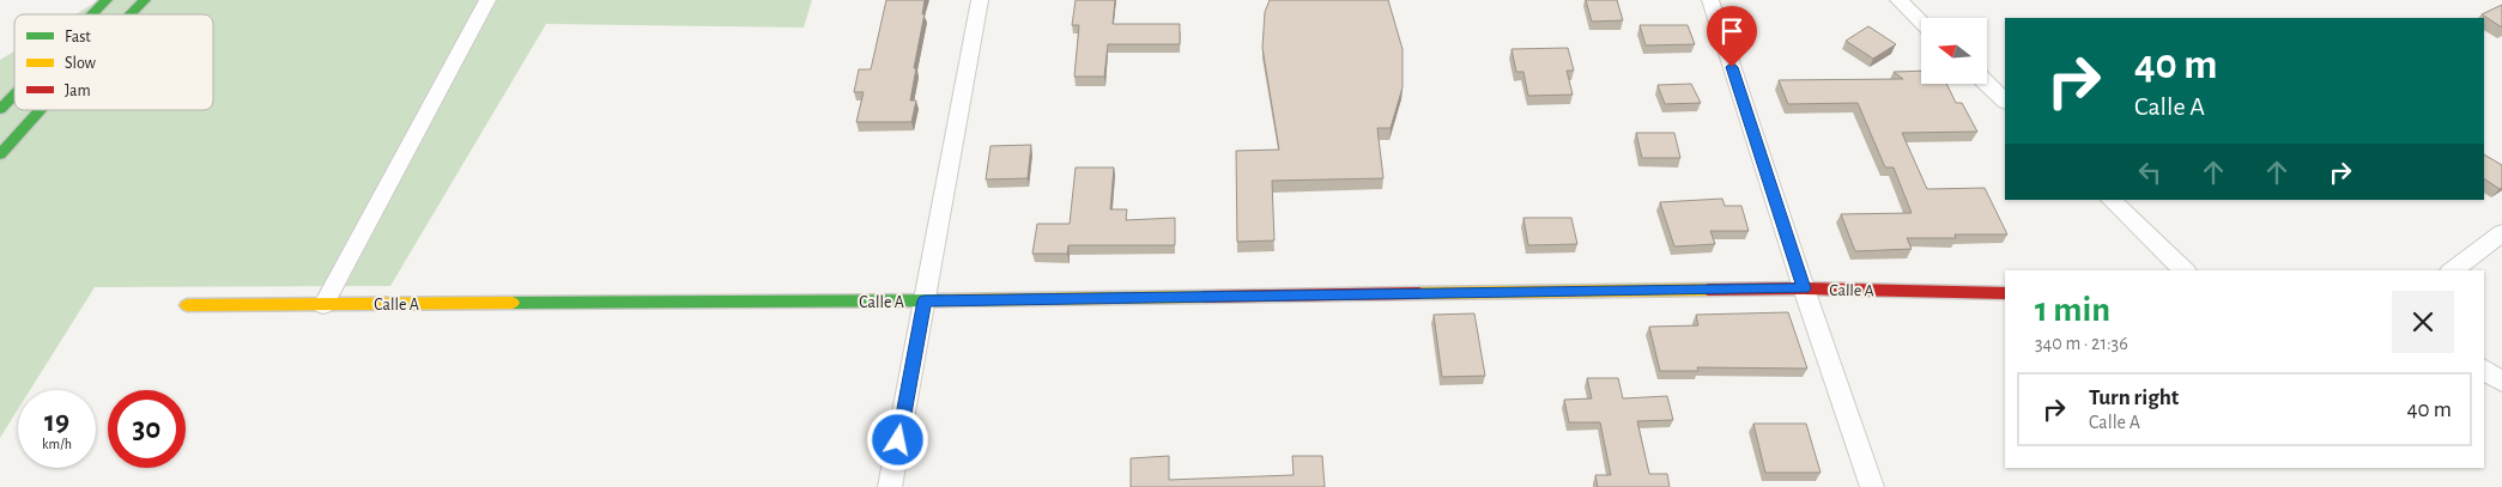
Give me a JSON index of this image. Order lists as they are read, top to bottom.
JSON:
{
  "streets": {
    "main road": ["Calle A"]
  },
  "legend": ["Fast", "Slow", "Jam"],
  "north": "left",
  "page": {
    "turn": ["40 m", "Calle A"],
    "heading": ["1 min", "340 m · 21:36"],
    "list": [
      {
        "name": "Turn right",
        "note": "Calle A",
        "value": "40 m"
      }
    ],
    "speed": "19 km/h",
    "limit": "30"
  }
}
